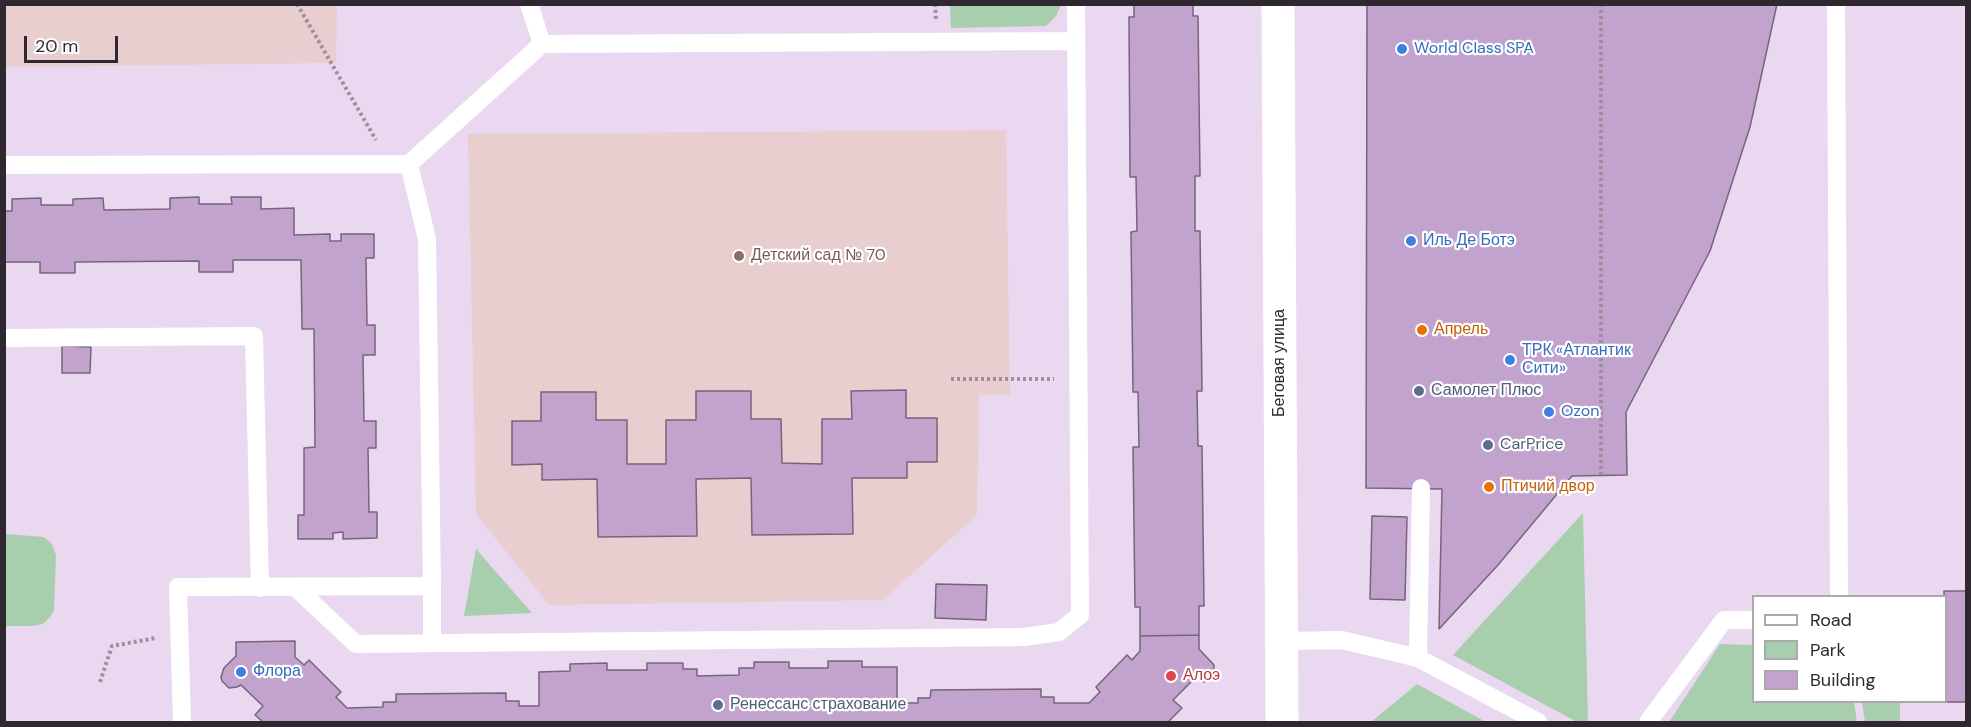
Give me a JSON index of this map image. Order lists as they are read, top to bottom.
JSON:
{
  "streets": {
    "street": ["Беговая улица"]
  },
  "places": [
    "World Class SPA",
    "Иль Де Ботэ",
    "Детский сад № 70",
    "Апрель",
    "ТРК «Атлантик Сити»",
    "Самолет Плюс",
    "Ozon",
    "CarPrice",
    "Птичий двор",
    "Флора",
    "Алоэ",
    "Ренессанс страхование"
  ],
  "legend": ["Road", "Park", "Building"],
  "scale_bar": "20 m"
}
